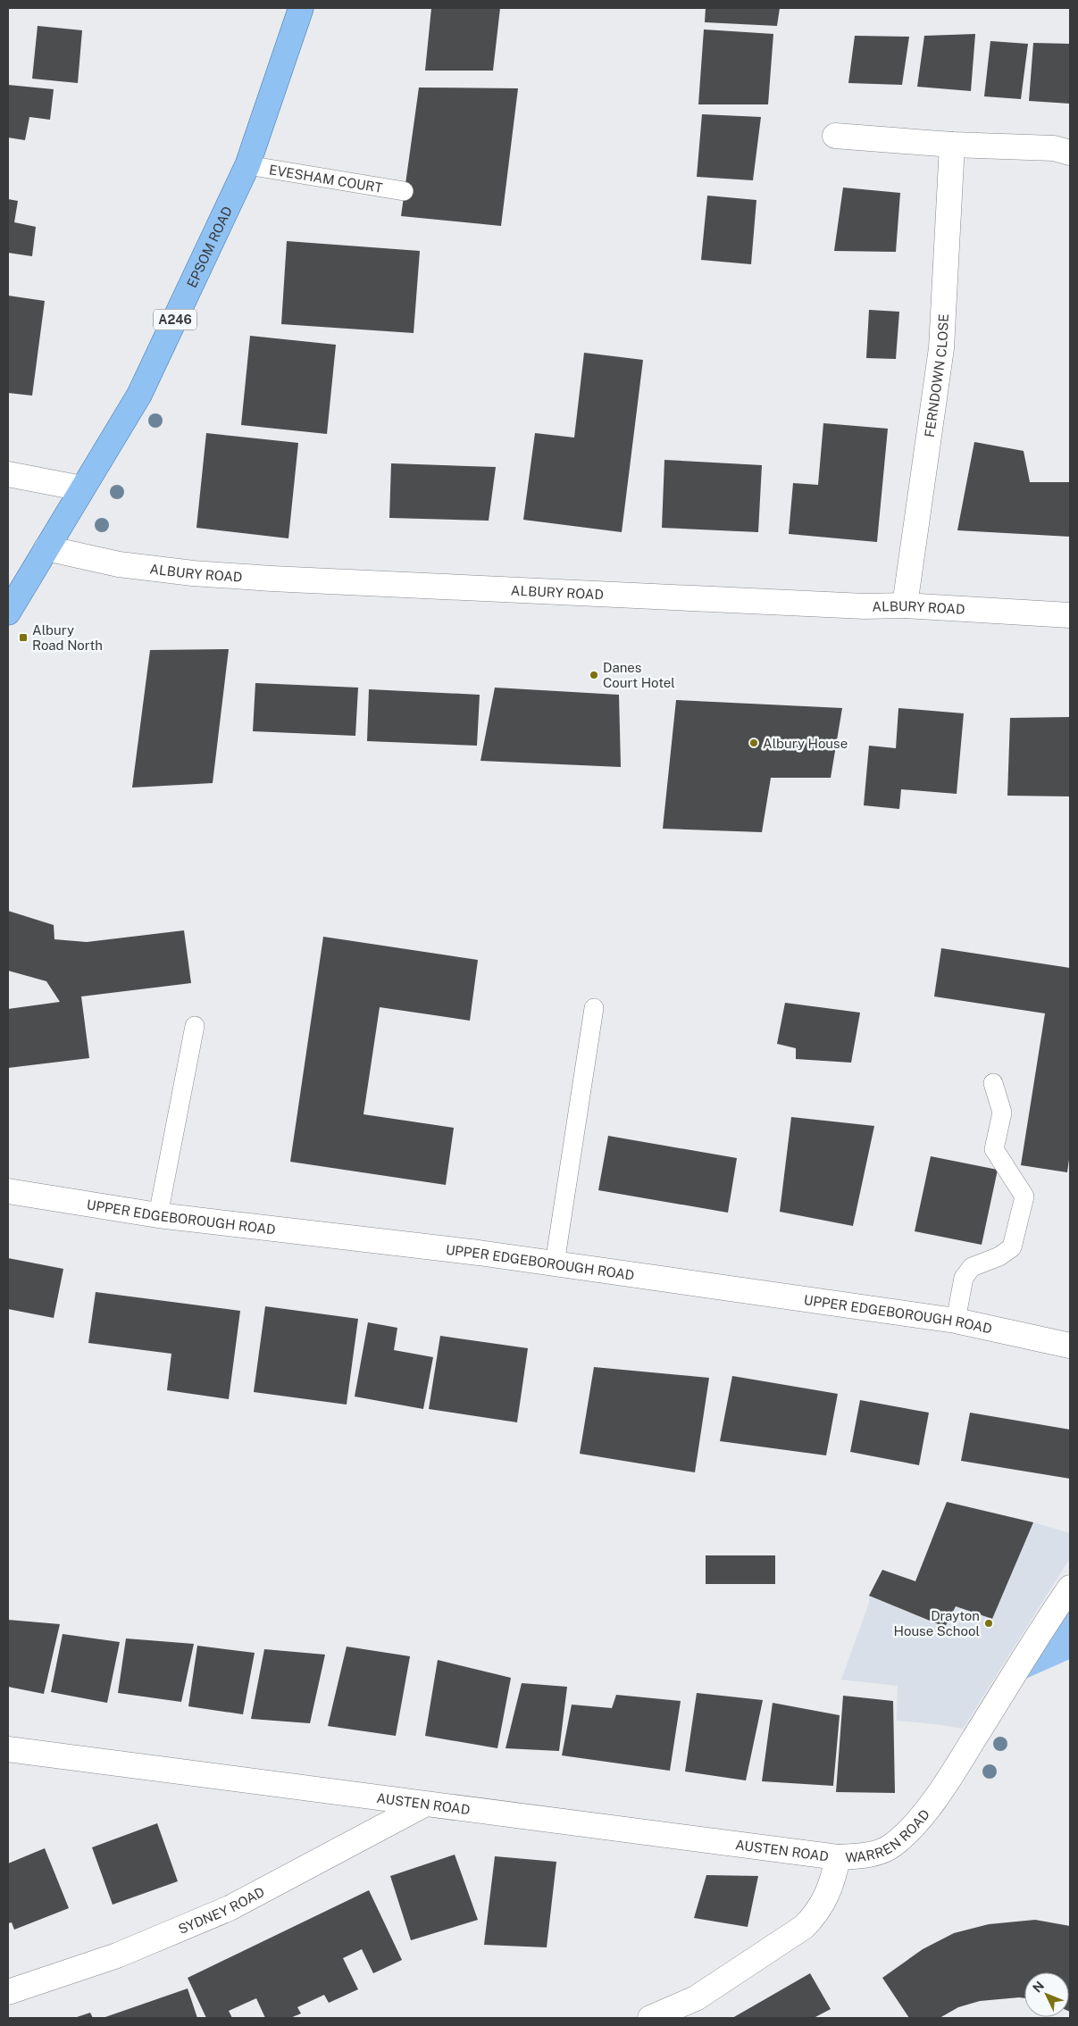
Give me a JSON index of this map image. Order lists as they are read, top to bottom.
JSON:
{
  "streets": {
    "main road": ["EPSOM ROAD", "A246"],
    "street": [
      "FERNDOWN CLOSE",
      "ALBURY ROAD",
      "UPPER EDGEBOROUGH ROAD",
      "AUSTEN ROAD",
      "WARREN ROAD",
      "SYDNEY ROAD"
    ],
    "lane": ["EVESHAM COURT"]
  },
  "crossings": [
    ["EVESHAM COURT", "EPSOM ROAD"],
    ["EPSOM ROAD", "ALBURY ROAD"],
    ["FERNDOWN CLOSE", "ALBURY ROAD"],
    ["AUSTEN ROAD", "WARREN ROAD"],
    ["AUSTEN ROAD", "SYDNEY ROAD"]
  ],
  "places": {
    "transit": ["Albury Road North"],
    "other": ["Danes Court Hotel", "Albury House", "Drayton House School"]
  },
  "north": "top left"
}
